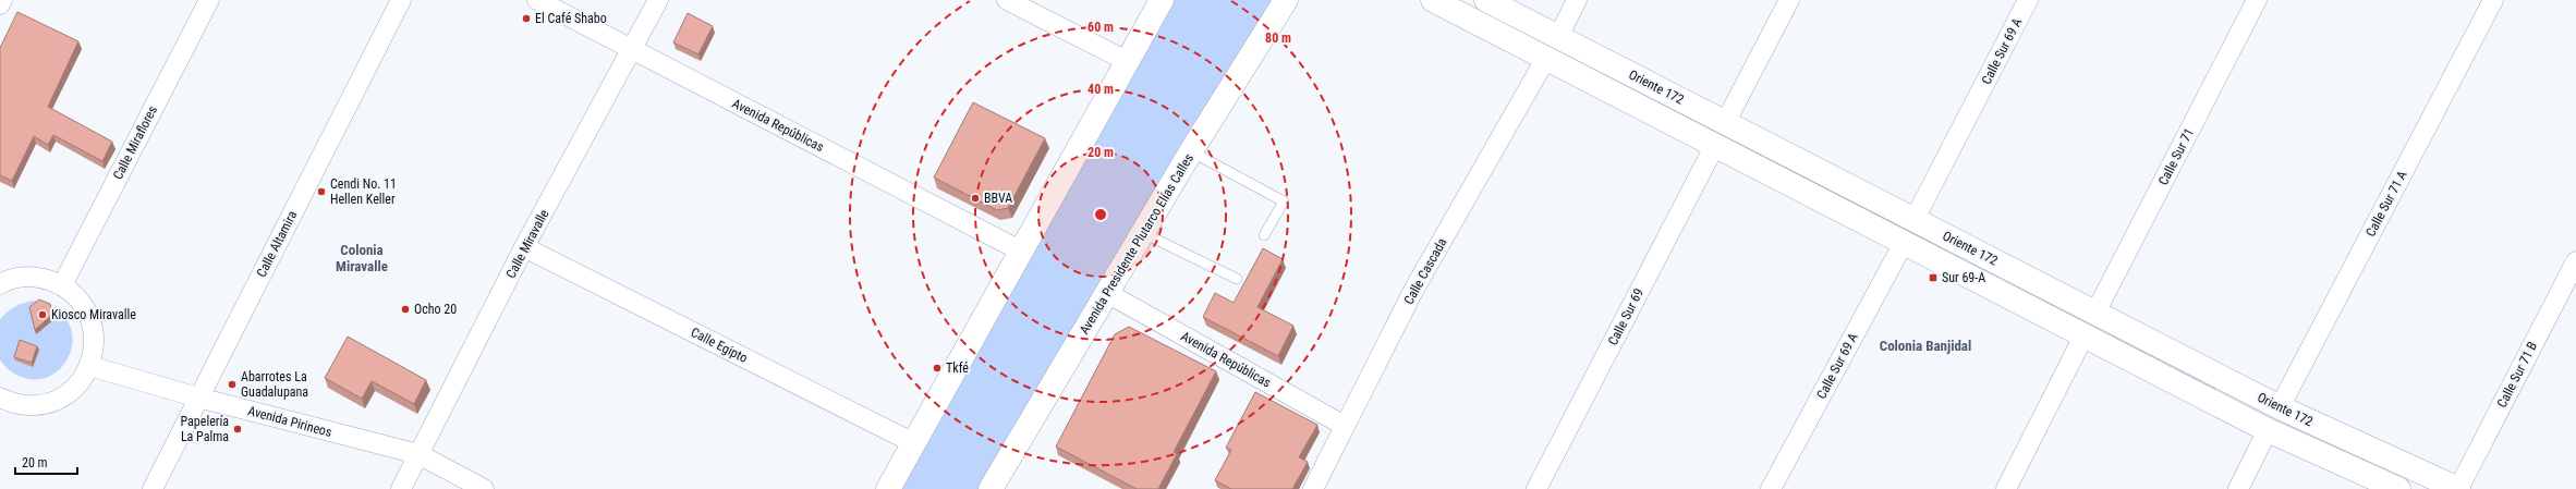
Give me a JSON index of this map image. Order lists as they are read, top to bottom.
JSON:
{
  "streets": {
    "main road": ["Oriente 172", "Avenida Presidente Plutarco Elías Calles"],
    "street": [
      "Calle Sur 69 A",
      "Avenida Repúblicas",
      "Calle Miraflores",
      "Calle Sur 71",
      "Calle Sur 71 A",
      "Calle Altamira",
      "Calle Miravalle",
      "Calle Cascada",
      "Calle Sur 69",
      "Calle Egipto",
      "Calle Sur 71 B",
      "Avenida Pirineos"
    ]
  },
  "crossings": [
    ["Calle Sur 69 A", "Oriente 172"],
    ["Oriente 172", "Calle Sur 71"],
    ["Oriente 172", "Calle Sur 71 A"],
    ["Oriente 172", "Calle Cascada"],
    ["Oriente 172", "Calle Sur 69"],
    ["Oriente 172", "Calle Sur 71 B"],
    ["Avenida Repúblicas", "Calle Miravalle"],
    ["Avenida Repúblicas", "Avenida Presidente Plutarco Elías Calles"],
    ["Avenida Repúblicas", "Calle Cascada"],
    ["Calle Altamira", "Avenida Pirineos"],
    ["Calle Miravalle", "Calle Egipto"],
    ["Calle Miravalle", "Avenida Pirineos"]
  ],
  "districts": ["Colonia Miravalle", "Colonia Banjidal"],
  "places": {
    "other": [
      "El Café Shabo",
      "Cendi No. 11 Hellen Keller",
      "BBVA",
      "Ocho 20",
      "Kiosco Miravalle",
      "Tkfé",
      "Abarrotes La Guadalupana",
      "Papelería La Palma"
    ],
    "transit": ["Sur 69-A"]
  },
  "scale_bar": "20 m",
  "rings": [
    "60 m",
    "80 m",
    "40 m",
    "20 m"
  ]
}
